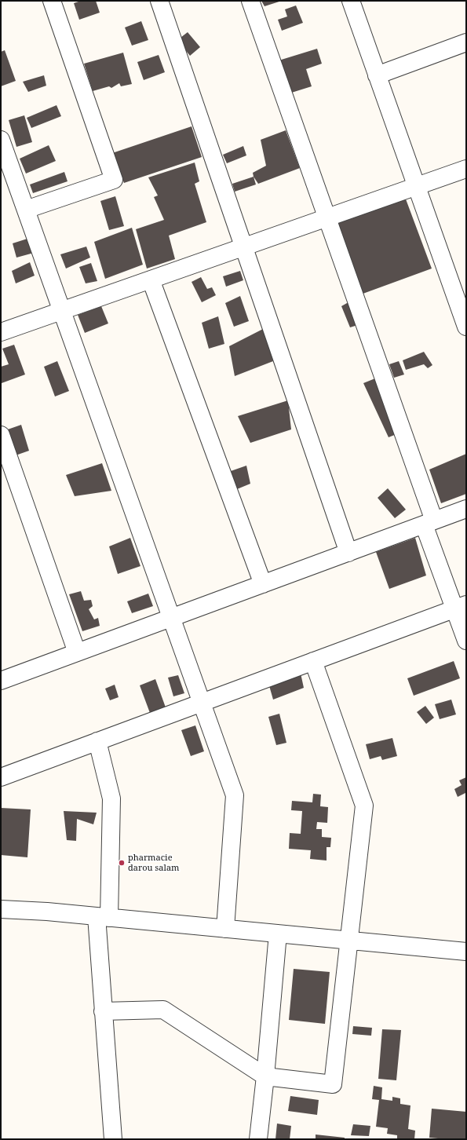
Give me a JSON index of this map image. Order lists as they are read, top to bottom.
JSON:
{
  "places": ["pharmacie darou salam"]
}
